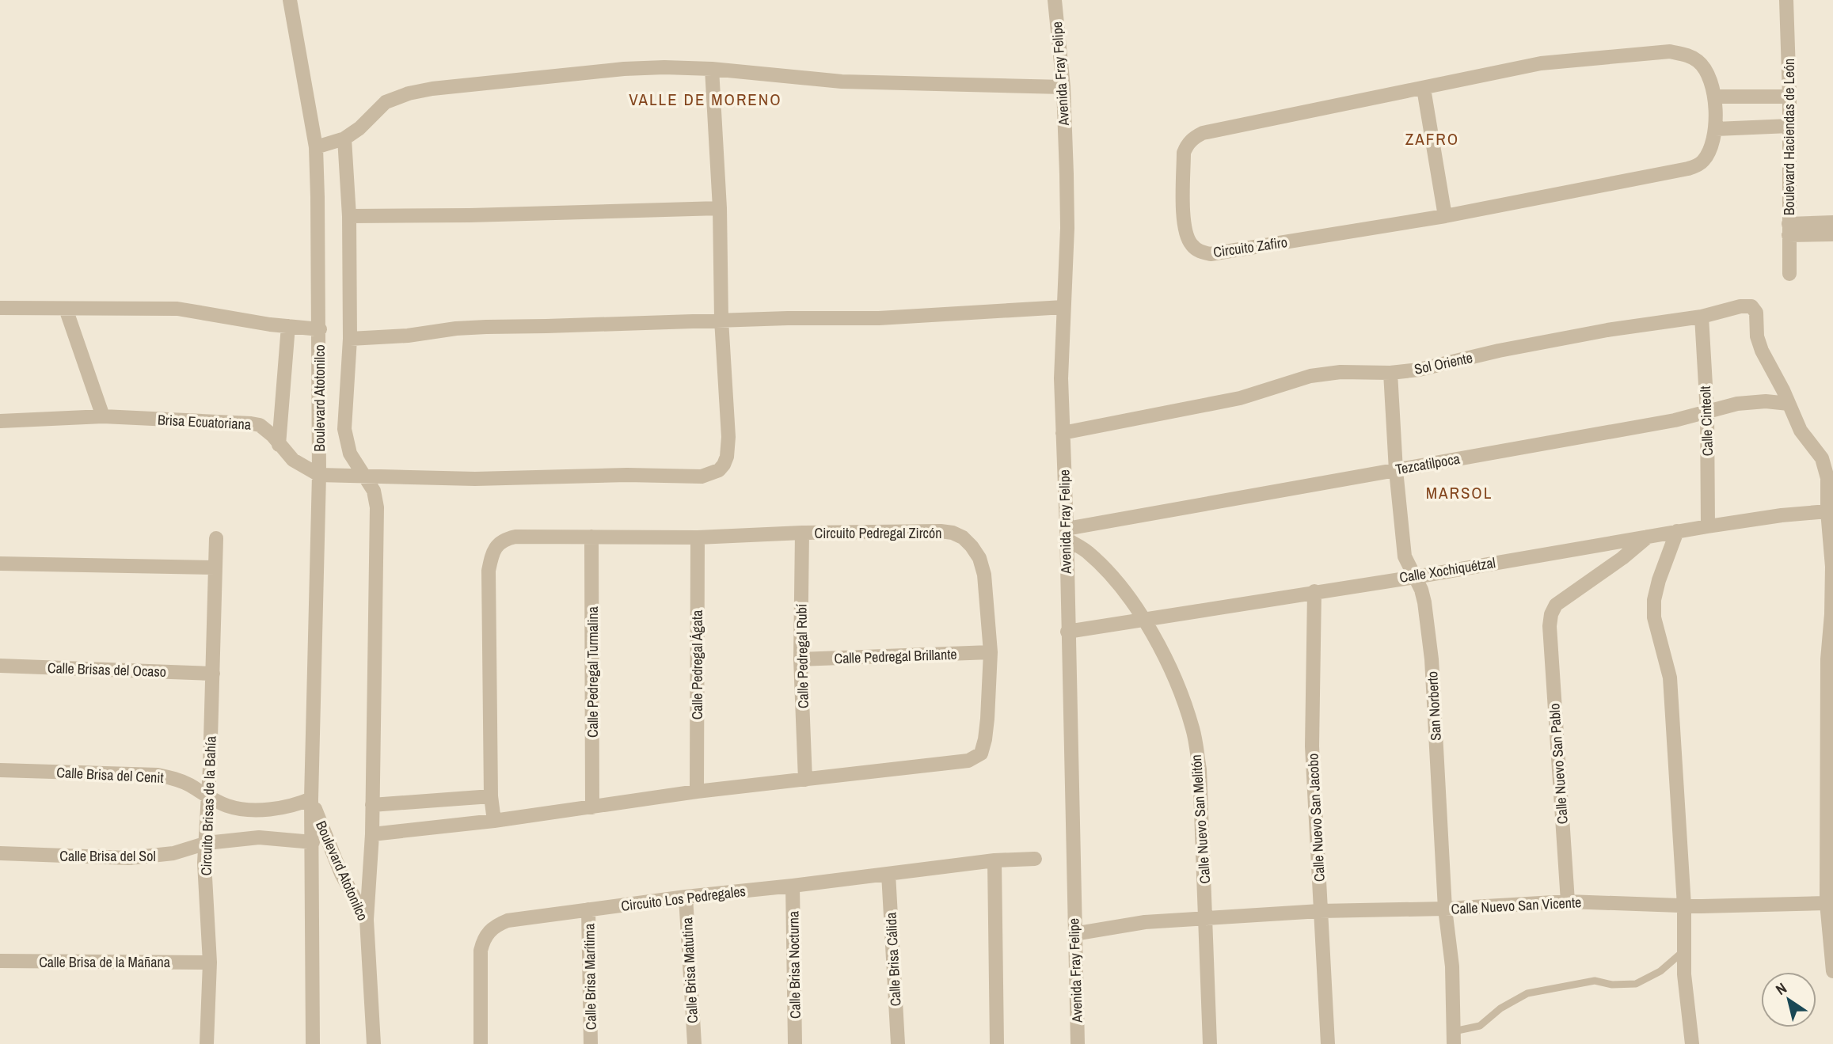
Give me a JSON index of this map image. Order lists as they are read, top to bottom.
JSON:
{
  "streets": {
    "street": [
      "Avenida Fray Felipe",
      "Boulevard Haciendas de León",
      "Circuito Zafiro",
      "Sol Oriente",
      "Boulevard Atotonilco",
      "Calle Cinteolt",
      "Brisa Ecuatoriana",
      "Tezcatilpoca",
      "Circuito Pedregal Zircón",
      "Calle Xochiquétzal",
      "Calle Pedregal Rubí",
      "Calle Pedregal Brillante",
      "Calle Pedregal Ágata",
      "Calle Brisas del Ocaso",
      "Calle Pedregal Turmalina",
      "San Norberto",
      "Calle Nuevo San Pablo",
      "Calle Brisa del Cenit",
      "Circuito Brisas de la Bahía",
      "Calle Nuevo San Jacobo",
      "Calle Nuevo San Melitón",
      "Calle Brisa del Sol",
      "Circuito Los Pedregales",
      "Calle Nuevo San Vicente",
      "Calle Brisa Cálida",
      "Calle Brisa de la Mañana",
      "Calle Brisa Nocturna",
      "Calle Brisa Matutina",
      "Calle Brisa Marítima"
    ]
  },
  "crossings": [
    ["Avenida Fray Felipe", "Sol Oriente"],
    ["Avenida Fray Felipe", "Tezcatilpoca"],
    ["Avenida Fray Felipe", "Calle Xochiquétzal"],
    ["Avenida Fray Felipe", "Calle Nuevo San Melitón"],
    ["Avenida Fray Felipe", "Calle Nuevo San Vicente"],
    ["Sol Oriente", "Calle Cinteolt"],
    ["Sol Oriente", "Tezcatilpoca"],
    ["Sol Oriente", "San Norberto"],
    ["Boulevard Atotonilco", "Brisa Ecuatoriana"],
    ["Boulevard Atotonilco", "Calle Brisa del Cenit"],
    ["Boulevard Atotonilco", "Calle Brisa del Sol"],
    ["Calle Cinteolt", "Tezcatilpoca"],
    ["Calle Cinteolt", "Calle Xochiquétzal"],
    ["Tezcatilpoca", "San Norberto"],
    ["Tezcatilpoca", "Calle Nuevo San Melitón"],
    ["Circuito Pedregal Zircón", "Calle Pedregal Rubí"],
    ["Circuito Pedregal Zircón", "Calle Pedregal Brillante"],
    ["Circuito Pedregal Zircón", "Calle Pedregal Ágata"],
    ["Circuito Pedregal Zircón", "Calle Pedregal Turmalina"],
    ["Calle Xochiquétzal", "San Norberto"],
    ["Calle Xochiquétzal", "Calle Nuevo San Pablo"],
    ["Calle Xochiquétzal", "Calle Nuevo San Jacobo"],
    ["Calle Xochiquétzal", "Calle Nuevo San Melitón"],
    ["Calle Pedregal Rubí", "Calle Pedregal Brillante"],
    ["Calle Brisas del Ocaso", "Circuito Brisas de la Bahía"],
    ["San Norberto", "Calle Nuevo San Vicente"],
    ["Calle Nuevo San Pablo", "Calle Nuevo San Vicente"],
    ["Calle Brisa del Cenit", "Circuito Brisas de la Bahía"],
    ["Circuito Brisas de la Bahía", "Calle Brisa del Sol"],
    ["Circuito Brisas de la Bahía", "Calle Brisa de la Mañana"],
    ["Calle Nuevo San Jacobo", "Calle Nuevo San Vicente"],
    ["Calle Nuevo San Melitón", "Calle Nuevo San Vicente"],
    ["Circuito Los Pedregales", "Calle Brisa Cálida"],
    ["Circuito Los Pedregales", "Calle Brisa Nocturna"],
    ["Circuito Los Pedregales", "Calle Brisa Matutina"],
    ["Circuito Los Pedregales", "Calle Brisa Marítima"]
  ],
  "districts": ["VALLE DE MORENO", "ZAFRO", "MARSOL"],
  "north": "top left"
}
